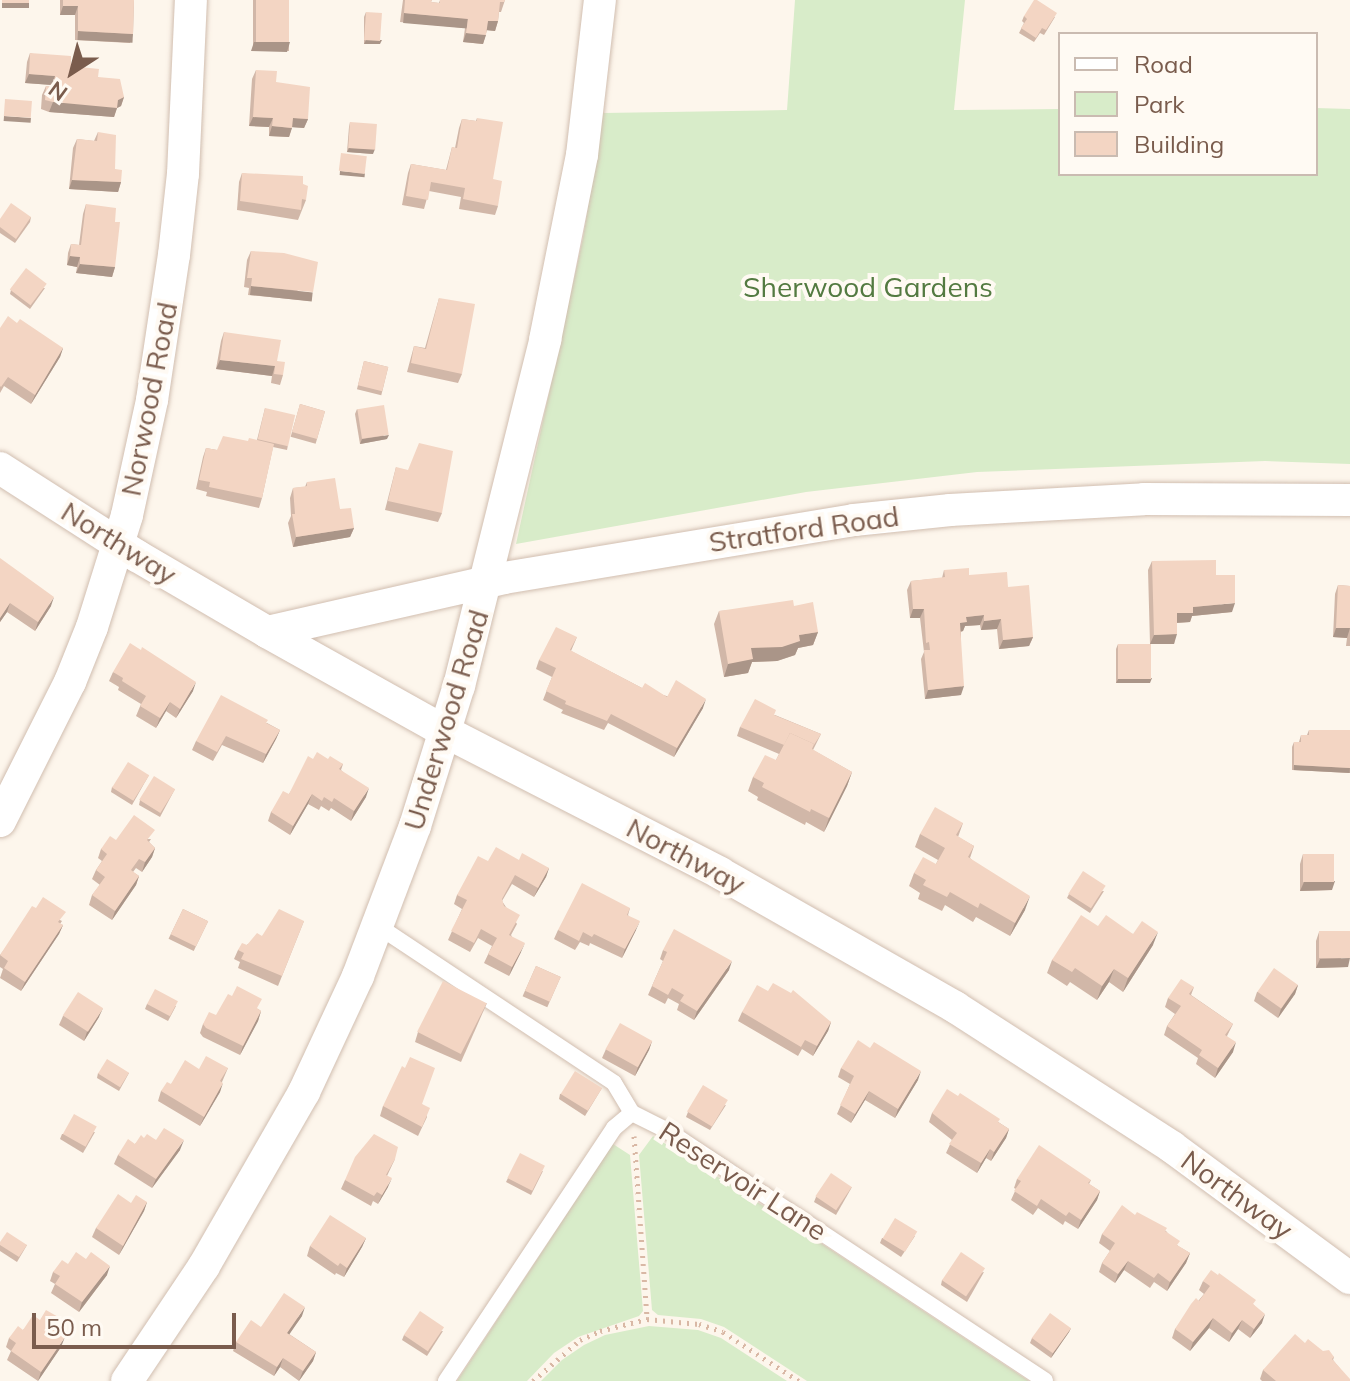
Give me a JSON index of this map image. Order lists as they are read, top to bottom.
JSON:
{
  "streets": {
    "street": [
      "Norwood Road",
      "Stratford Road",
      "Northway",
      "Underwood Road"
    ],
    "lane": ["Reservoir Lane"]
  },
  "crossings": [
    ["Norwood Road", "Northway"],
    ["Stratford Road", "Northway"],
    ["Stratford Road", "Underwood Road"],
    ["Northway", "Underwood Road"]
  ],
  "parks": ["Sherwood Gardens"],
  "legend": ["Road", "Park", "Building"],
  "scale_bar": "50 m",
  "north": "bottom left"
}
